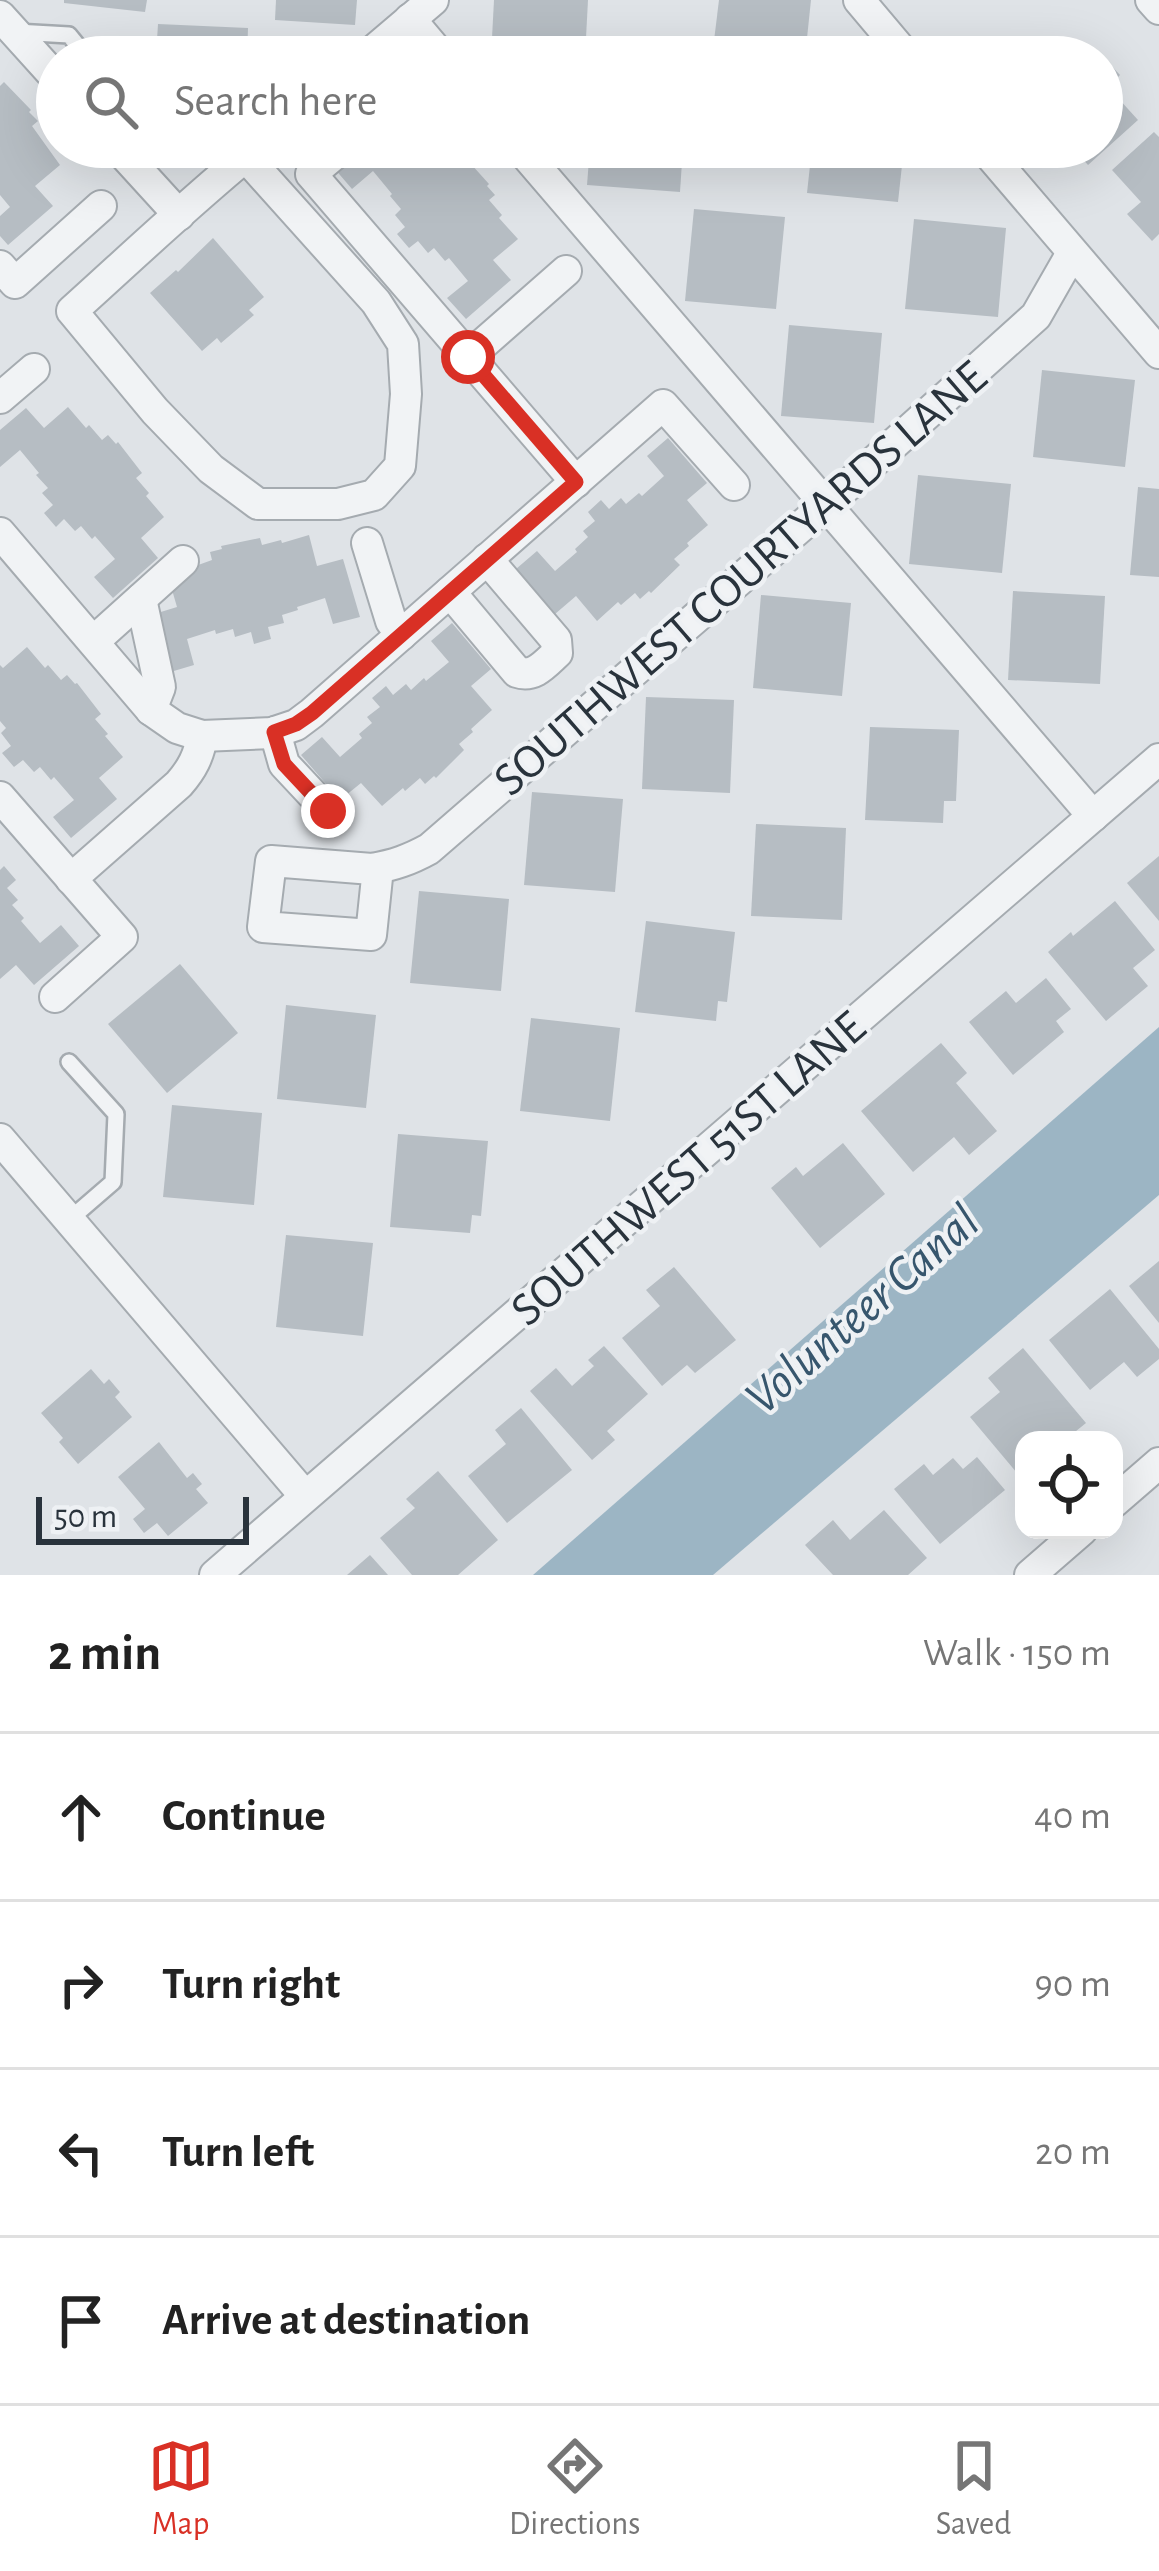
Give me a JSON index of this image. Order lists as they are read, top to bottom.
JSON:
{
  "streets": {
    "street": ["SOUTHWEST COURTYARDS LANE", "SOUTHWEST 51ST LANE"]
  },
  "water": ["Volunteer Canal"],
  "scale_bar": "50 m",
  "page": {
    "search": "Search here",
    "scale": "50 m",
    "heading": ["2 min", "Walk · 150 m"],
    "list": [
      ["Continue", "40 m"],
      ["Turn right", "90 m"],
      ["Turn left", "20 m"],
      "Arrive at destination"
    ],
    "nav": ["Map", "Directions", "Saved"]
  }
}
